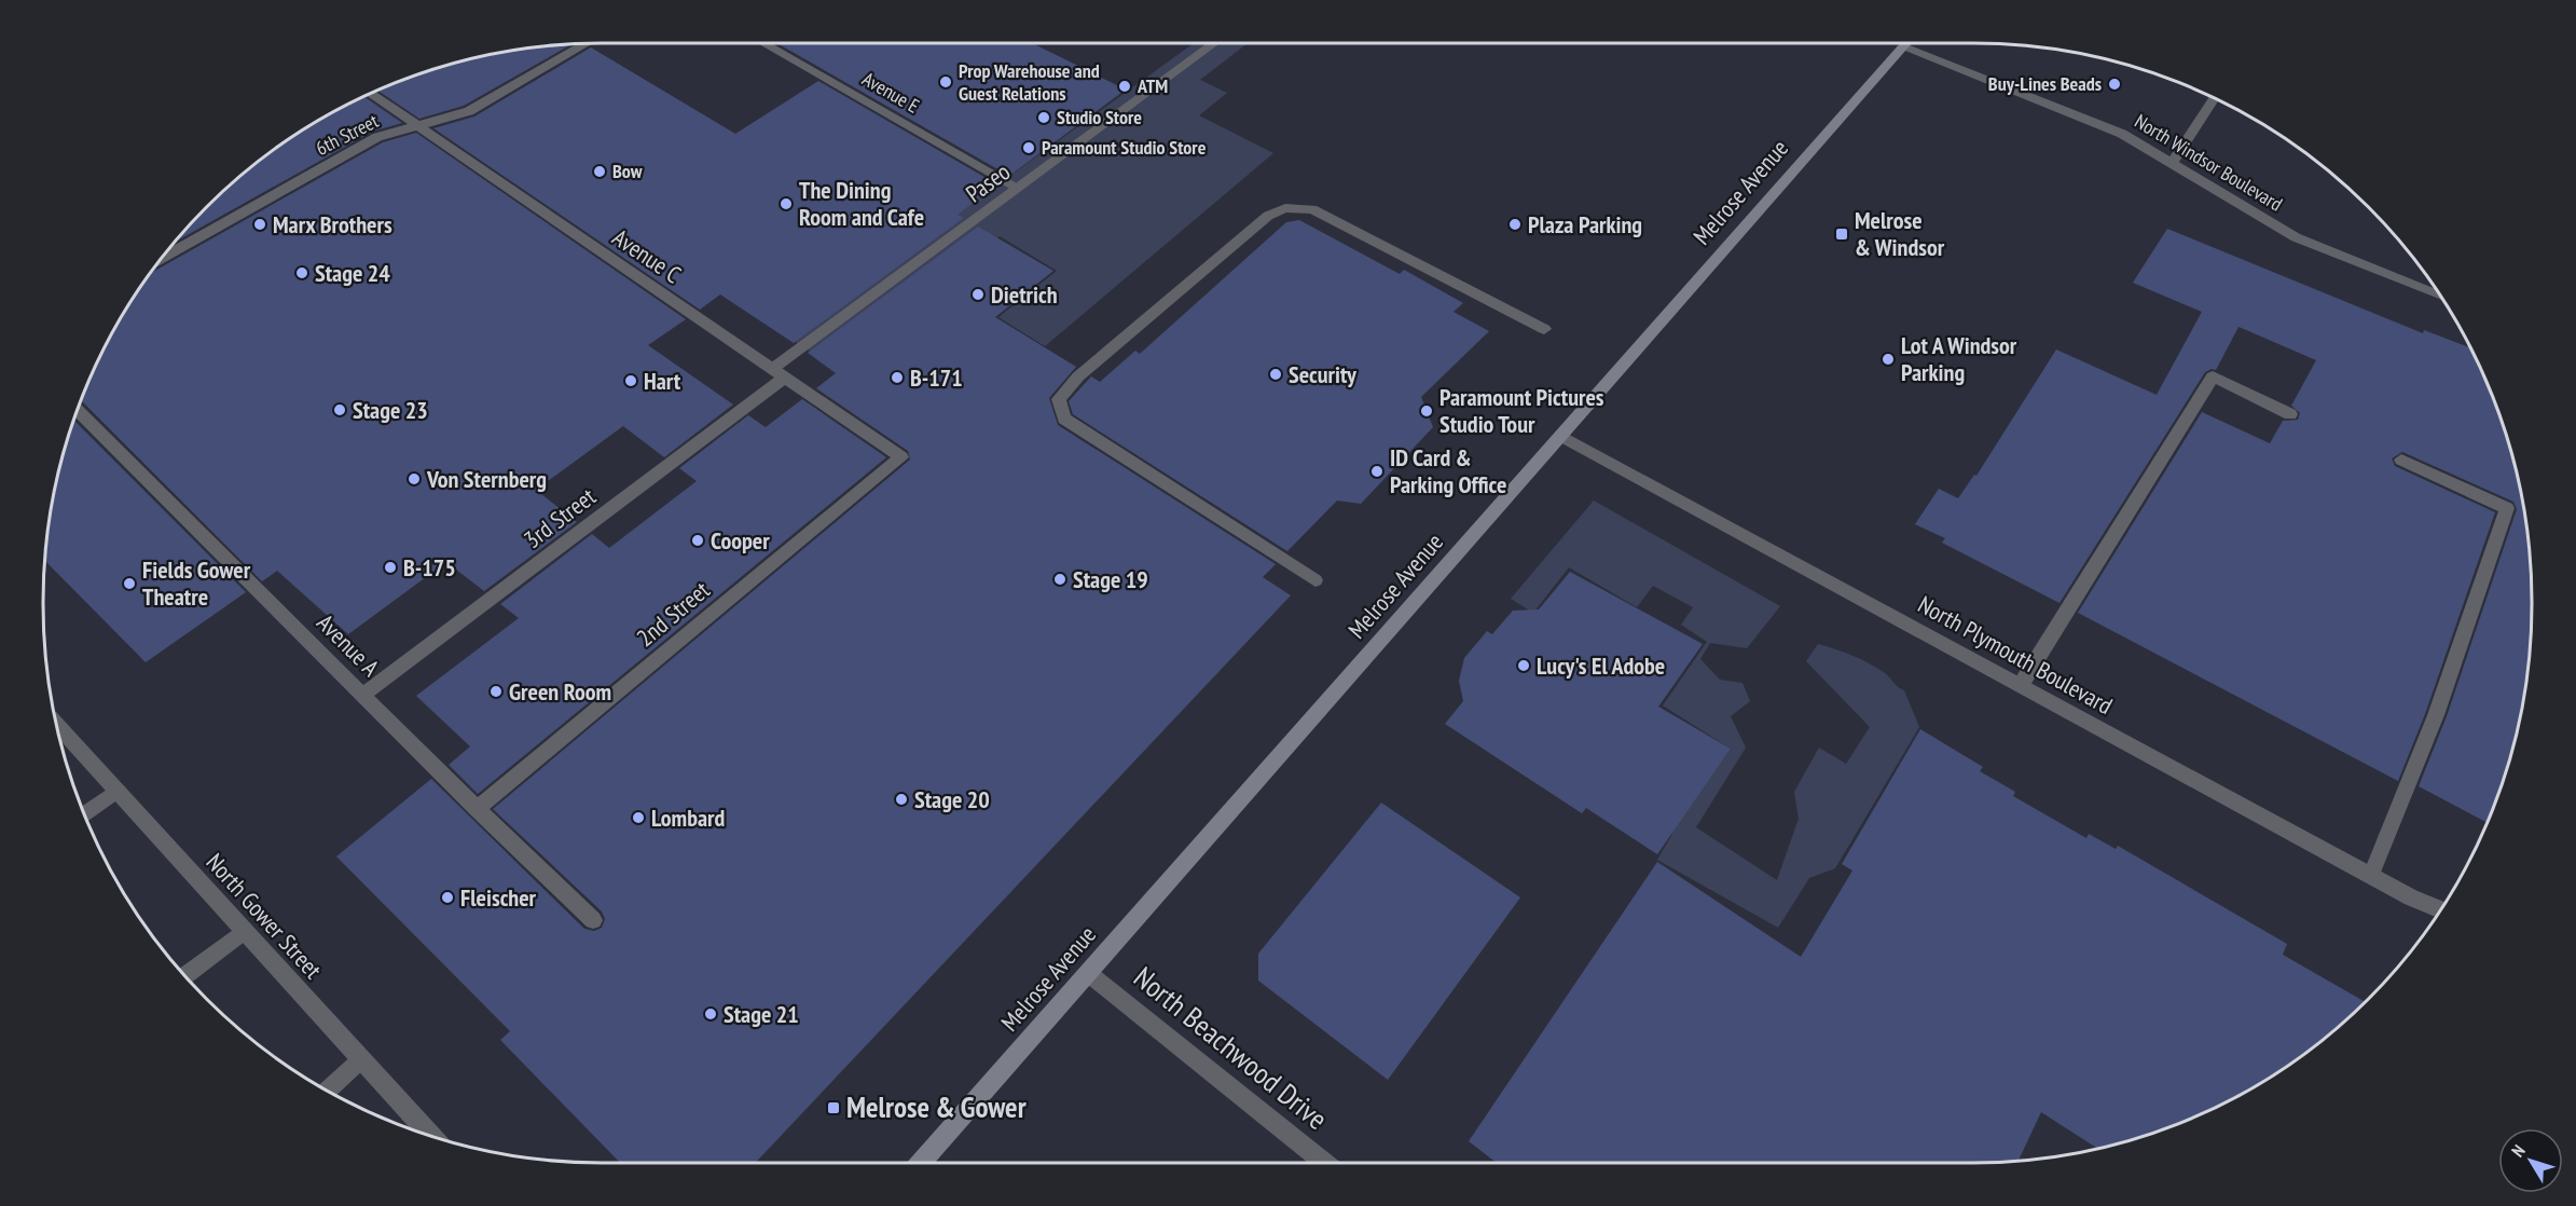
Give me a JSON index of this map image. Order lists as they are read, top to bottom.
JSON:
{
  "streets": {
    "main road": ["Melrose Avenue"],
    "street": [
      "Avenue E",
      "6th Street",
      "North Windsor Boulevard",
      "Paseo",
      "Avenue C",
      "3rd Street",
      "2nd Street",
      "Avenue A",
      "North Plymouth Boulevard",
      "North Gower Street",
      "North Beachwood Drive"
    ]
  },
  "crossings": [
    ["Avenue E", "Paseo"],
    ["6th Street", "Avenue C"],
    ["North Windsor Boulevard", "Melrose Avenue"],
    ["Paseo", "Avenue C"],
    ["Paseo", "3rd Street"],
    ["Melrose Avenue", "North Plymouth Boulevard"],
    ["Melrose Avenue", "North Beachwood Drive"],
    ["Avenue C", "3rd Street"],
    ["Avenue C", "2nd Street"],
    ["3rd Street", "Avenue A"],
    ["2nd Street", "Avenue A"]
  ],
  "places": {
    "other": [
      "Prop Warehouse and Guest Relations",
      "Buy-Lines Beads",
      "ATM",
      "Studio Store",
      "Paramount Studio Store",
      "Bow",
      "The Dining Room and Cafe",
      "Marx Brothers",
      "Plaza Parking",
      "Stage 24",
      "Dietrich",
      "Lot A Windsor Parking",
      "Security",
      "B-171",
      "Hart",
      "Stage 23",
      "Paramount Pictures Studio Tour",
      "ID Card & Parking Office",
      "Von Sternberg",
      "Cooper",
      "B-175",
      "Stage 19",
      "Fields Gower Theatre",
      "Lucy's El Adobe",
      "Green Room",
      "Stage 20",
      "Lombard",
      "Fleischer",
      "Stage 21"
    ],
    "transit": ["Melrose & Windsor", "Melrose & Gower"]
  },
  "north": "top left"
}
